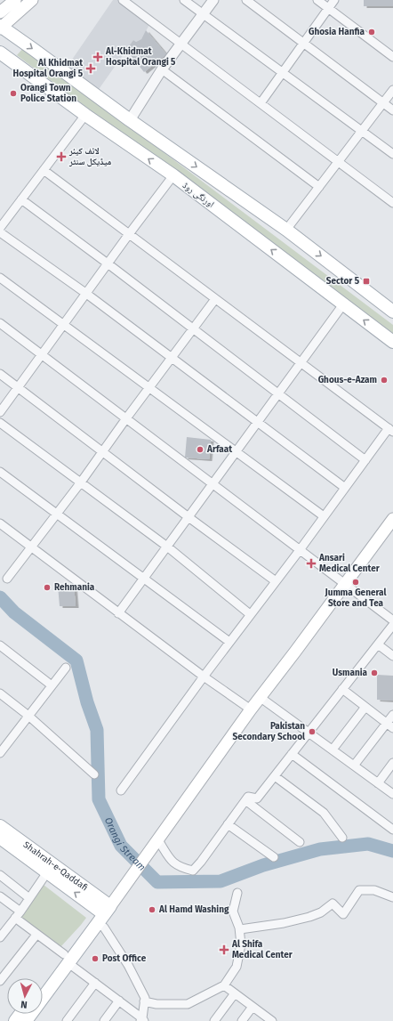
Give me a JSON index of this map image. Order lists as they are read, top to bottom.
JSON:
{
  "streets": {
    "main road": ["اورنگی روڈ", "Shahrah-e-Qaddafi"]
  },
  "water": ["Orangi Stream"],
  "places": {
    "other": [
      "Ghosia Hanfia",
      "Orangi Town Police Station",
      "Ghous-e-Azam",
      "Arfaat",
      "Jumma General Store and Tea",
      "Rehmania",
      "Usmania",
      "Pakistan Secondary School",
      "Al Hamd Washing",
      "Post Office"
    ],
    "health": [
      "Al-Khidmat Hospital Orangi 5",
      "Al Khidmat Hospital Orangi 5",
      "لائف کیئر میڈیکل سنٹر",
      "Ansari Medical Center",
      "Al Shifa Medical Center"
    ],
    "transit": ["Sector 5"]
  },
  "north": "bottom"
}
